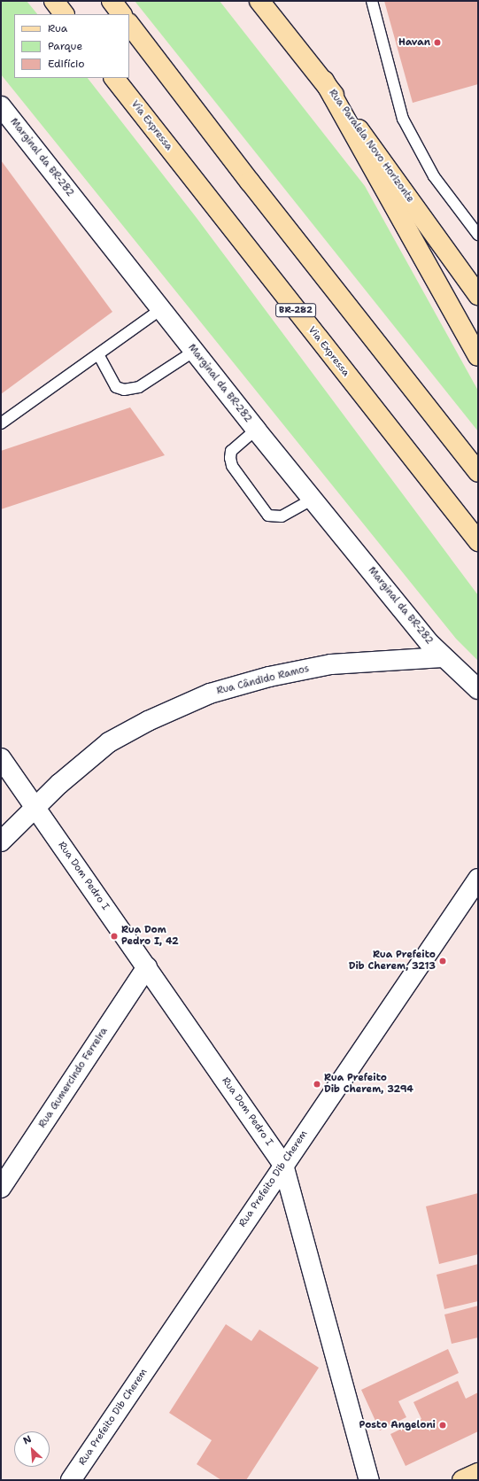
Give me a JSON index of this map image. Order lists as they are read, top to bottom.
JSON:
{
  "streets": {
    "main road": ["Via Expressa", "Rua Paralela Novo Horizonte", "BR-282"],
    "street": [
      "Marginal da BR-282",
      "Rua Cândido Ramos",
      "Rua Dom Pedro I",
      "Rua Gumercindo Ferreira",
      "Rua Prefeito Dib Cherem"
    ]
  },
  "crossings": [
    ["Marginal da BR-282", "Rua Cândido Ramos"],
    ["Rua Cândido Ramos", "Rua Dom Pedro I"],
    ["Rua Dom Pedro I", "Rua Gumercindo Ferreira"],
    ["Rua Dom Pedro I", "Rua Prefeito Dib Cherem"]
  ],
  "places": [
    "Havan",
    "Rua Dom Pedro I, 42",
    "Rua Prefeito Dib Cherem, 3213",
    "Rua Prefeito Dib Cherem, 3294",
    "Posto Angeloni"
  ],
  "legend": ["Rua", "Parque", "Edifício"],
  "north": "top left"
}
